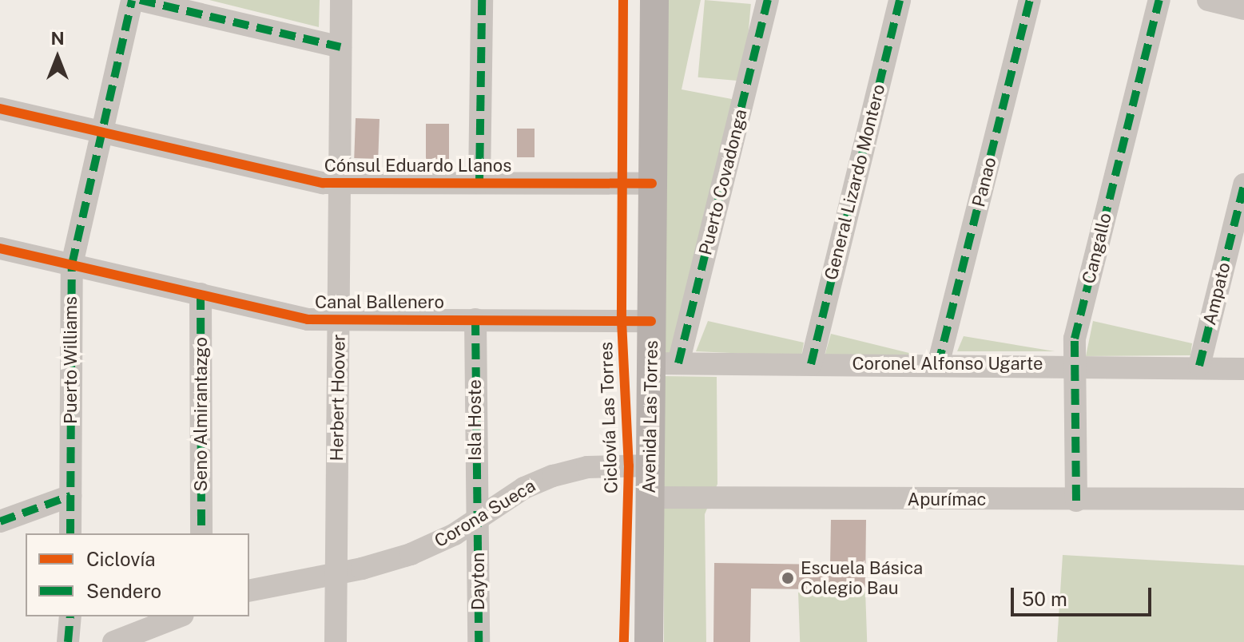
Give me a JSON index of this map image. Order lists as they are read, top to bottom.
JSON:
{
  "streets": {
    "main road": ["Avenida Las Torres"],
    "street": [
      "Cónsul Eduardo Llanos",
      "Puerto Covadonga",
      "General Lizardo Montero",
      "Panao",
      "Cangallo",
      "Ampato",
      "Canal Ballenero",
      "Puerto Williams",
      "Coronel Alfonso Ugarte",
      "Herbert Hoover",
      "Seno Almirantazgo",
      "Isla Hoste",
      "Apurímac",
      "Corona Sueca",
      "Dayton"
    ],
    "cycle path": ["Ciclovía Las Torres"]
  },
  "crossings": [
    ["Cónsul Eduardo Llanos", "Puerto Williams"],
    ["Cónsul Eduardo Llanos", "Herbert Hoover"],
    ["Cónsul Eduardo Llanos", "Avenida Las Torres"],
    ["Puerto Covadonga", "Coronel Alfonso Ugarte"],
    ["Puerto Covadonga", "Avenida Las Torres"],
    ["General Lizardo Montero", "Coronel Alfonso Ugarte"],
    ["Panao", "Coronel Alfonso Ugarte"],
    ["Cangallo", "Coronel Alfonso Ugarte"],
    ["Cangallo", "Apurímac"],
    ["Ampato", "Coronel Alfonso Ugarte"],
    ["Canal Ballenero", "Puerto Williams"],
    ["Canal Ballenero", "Herbert Hoover"],
    ["Canal Ballenero", "Seno Almirantazgo"],
    ["Canal Ballenero", "Avenida Las Torres"],
    ["Canal Ballenero", "Isla Hoste"],
    ["Coronel Alfonso Ugarte", "Avenida Las Torres"],
    ["Herbert Hoover", "Corona Sueca"],
    ["Avenida Las Torres", "Apurímac"],
    ["Avenida Las Torres", "Corona Sueca"],
    ["Isla Hoste", "Corona Sueca"],
    ["Isla Hoste", "Dayton"],
    ["Corona Sueca", "Dayton"]
  ],
  "places": ["Escuela Básica Colegio Bau"],
  "legend": ["Ciclovía", "Sendero"],
  "scale_bar": "50 m",
  "north": "top"
}
